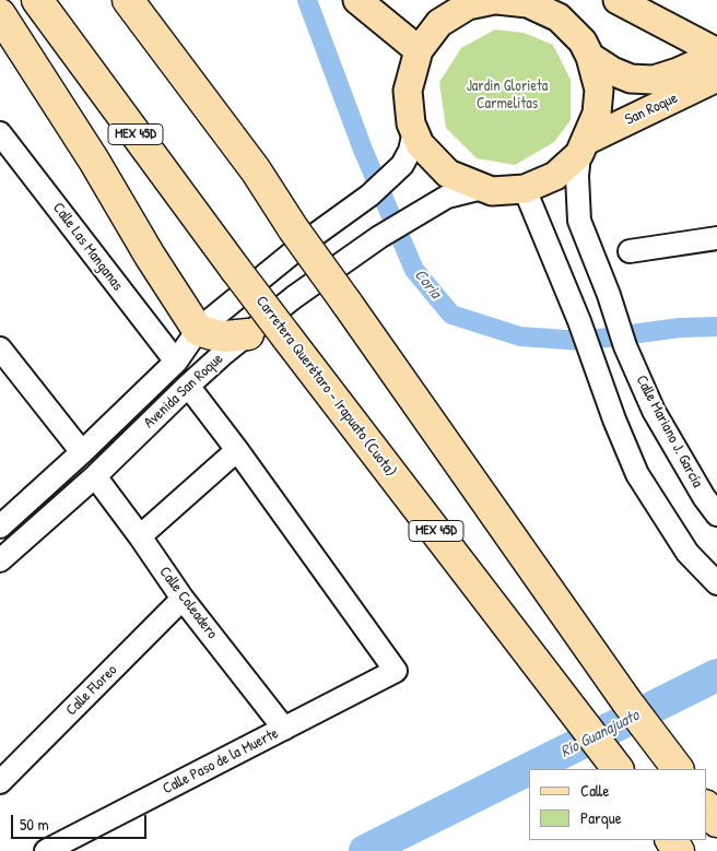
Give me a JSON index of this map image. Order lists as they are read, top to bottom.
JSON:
{
  "streets": {
    "highway": ["MEX 45D", "Carretera Querétaro - Irapuato (Cuota)"],
    "main road": ["San Roque"],
    "street": [
      "Calle Las Manganas",
      "Avenida San Roque",
      "Calle Mariano J. García",
      "Calle Coleadero",
      "Calle Floreo",
      "Calle Paso de la Muerte"
    ]
  },
  "crossings": [
    ["San Roque", "Avenida San Roque"],
    ["San Roque", "Calle Mariano J. García"],
    ["Calle Las Manganas", "Avenida San Roque"],
    ["Avenida San Roque", "Calle Mariano J. García"],
    ["Avenida San Roque", "Calle Coleadero"],
    ["Calle Coleadero", "Calle Floreo"],
    ["Calle Coleadero", "Calle Paso de la Muerte"]
  ],
  "water": ["Coria", "Río Guanajuato"],
  "parks": ["Jardin Glorieta Carmelitas"],
  "legend": ["Calle", "Parque"],
  "scale_bar": "50 m"
}
